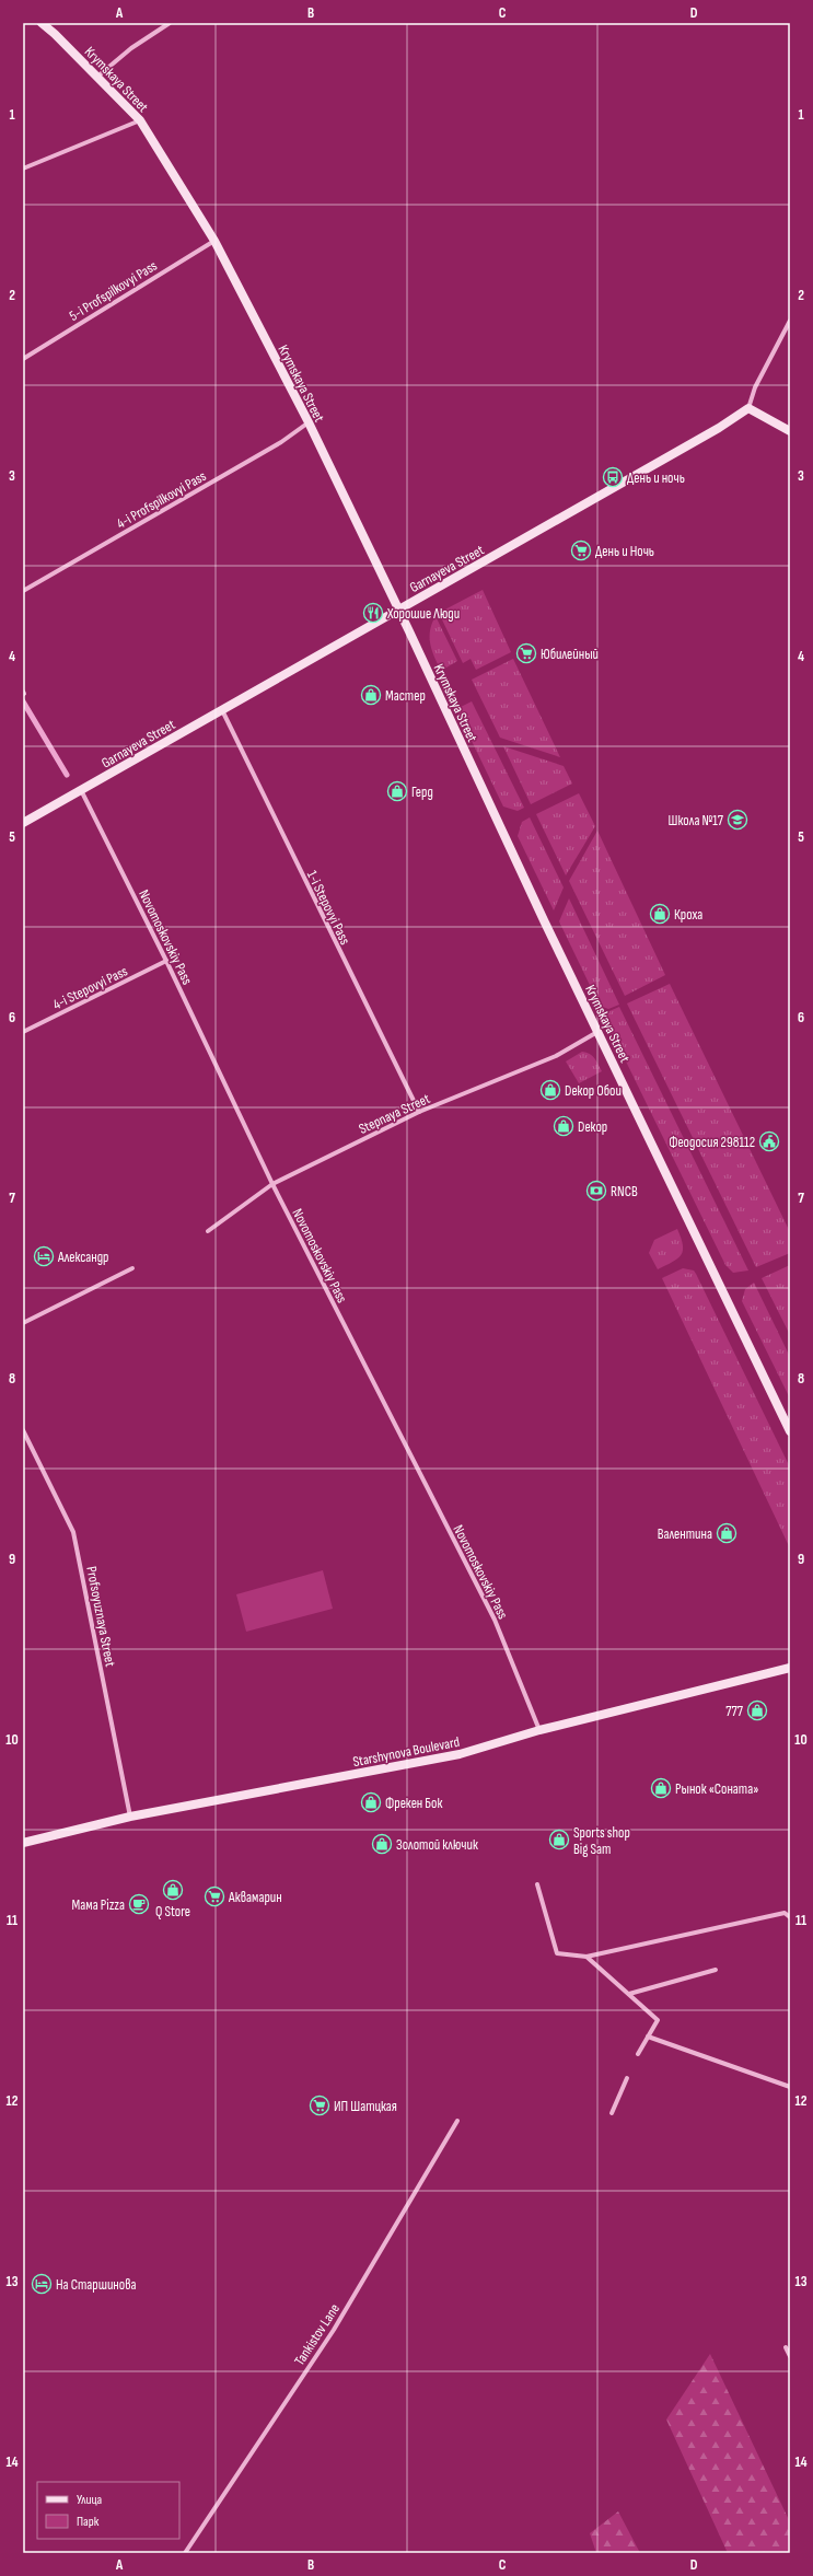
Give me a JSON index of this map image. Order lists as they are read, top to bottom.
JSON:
{
  "streets": {
    "street": [
      "Krymskaya Street",
      "5-i Profspilkovyi Pass",
      "4-i Profspilkovyi Pass",
      "Garnayeva Street",
      "1-i Stepovyi Pass",
      "Novomoskovskiy Pass",
      "4-i Stepovyi Pass",
      "Stepnaya Street",
      "Profsoyuznaya Street",
      "Starshynova Boulevard",
      "Tankistov Lane"
    ]
  },
  "crossings": [
    ["Krymskaya Street", "5-i Profspilkovyi Pass"],
    ["Krymskaya Street", "4-i Profspilkovyi Pass"],
    ["Krymskaya Street", "Garnayeva Street"],
    ["Krymskaya Street", "Stepnaya Street"],
    ["Garnayeva Street", "1-i Stepovyi Pass"],
    ["Garnayeva Street", "Novomoskovskiy Pass"],
    ["1-i Stepovyi Pass", "Stepnaya Street"],
    ["Novomoskovskiy Pass", "4-i Stepovyi Pass"],
    ["Novomoskovskiy Pass", "Stepnaya Street"],
    ["Novomoskovskiy Pass", "Starshynova Boulevard"],
    ["Profsoyuznaya Street", "Starshynova Boulevard"]
  ],
  "places": {
    "bus stop": ["День и ночь"],
    "supermarket": [
      "День и Ночь",
      "Юбилейный",
      "Аквамарин",
      "ИП Шатцкая"
    ],
    "restaurant": ["Хорошие Люди"],
    "shop": [
      "Мастер",
      "Герд",
      "Кроха",
      "Dекор Обои",
      "Dекор",
      "Валентина",
      "777",
      "Рынок «Соната»",
      "Фрекен Бок",
      "Sports shop Big Sam",
      "Золотой ключик",
      "Q Store"
    ],
    "school or university": ["Школа №17"],
    "public building": ["Феодосия 298112"],
    "bank": ["RNCB"],
    "hotel": ["Александр", "На Старшинова"],
    "cafe": ["Мама Pizza"]
  },
  "legend": ["Улица", "Парк"],
  "grid": {
    "columns": [
      "A",
      "B",
      "C",
      "D"
    ],
    "rows": [
      "1",
      "2",
      "3",
      "4",
      "5",
      "6",
      "7",
      "8",
      "9",
      "10",
      "11",
      "12",
      "13",
      "14"
    ]
  }
}
